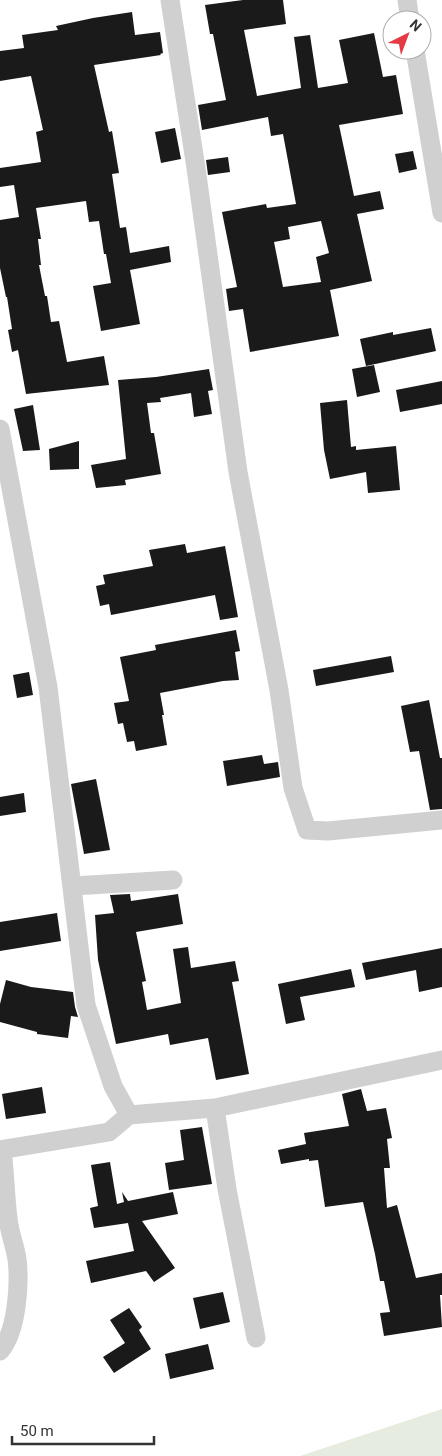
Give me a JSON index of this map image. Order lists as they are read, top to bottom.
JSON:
{
  "scale_bar": "50 m",
  "north": "top right"
}
